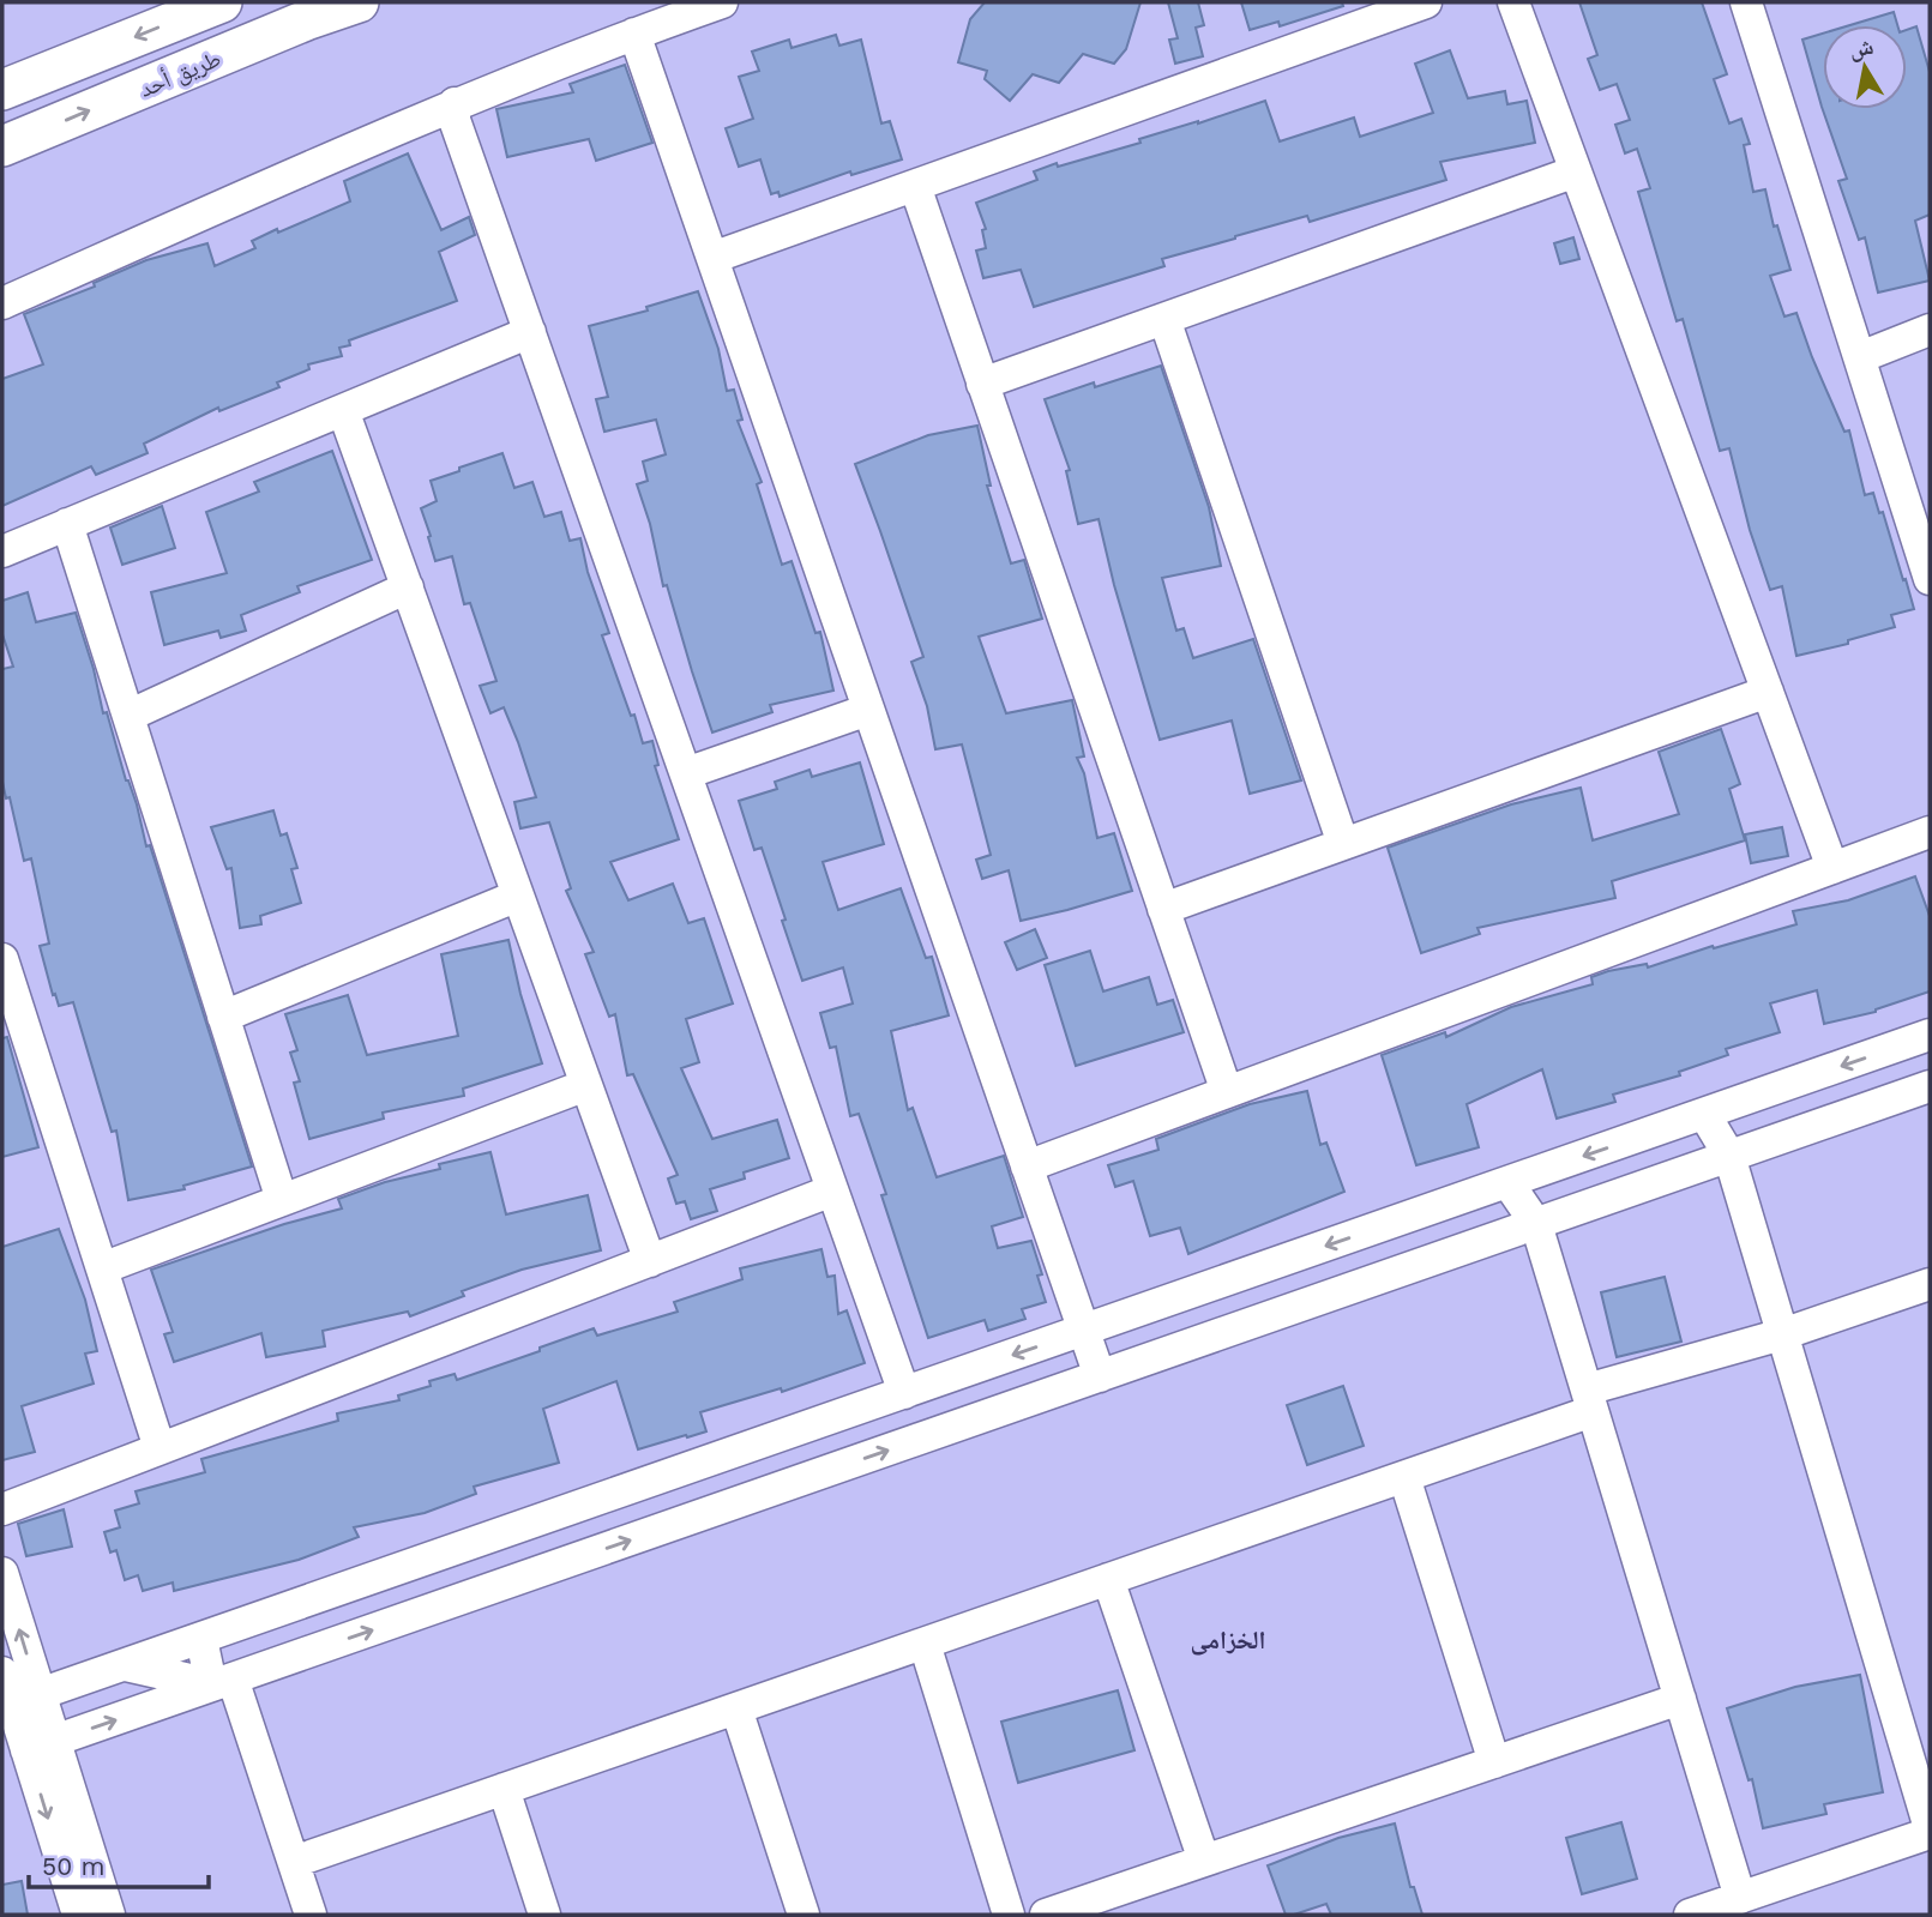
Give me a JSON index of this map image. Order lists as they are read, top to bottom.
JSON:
{
  "streets": {
    "main road": ["طريق أحد"]
  },
  "districts": ["الخزامى"],
  "scale_bar": "50 m",
  "north": "top"
}
